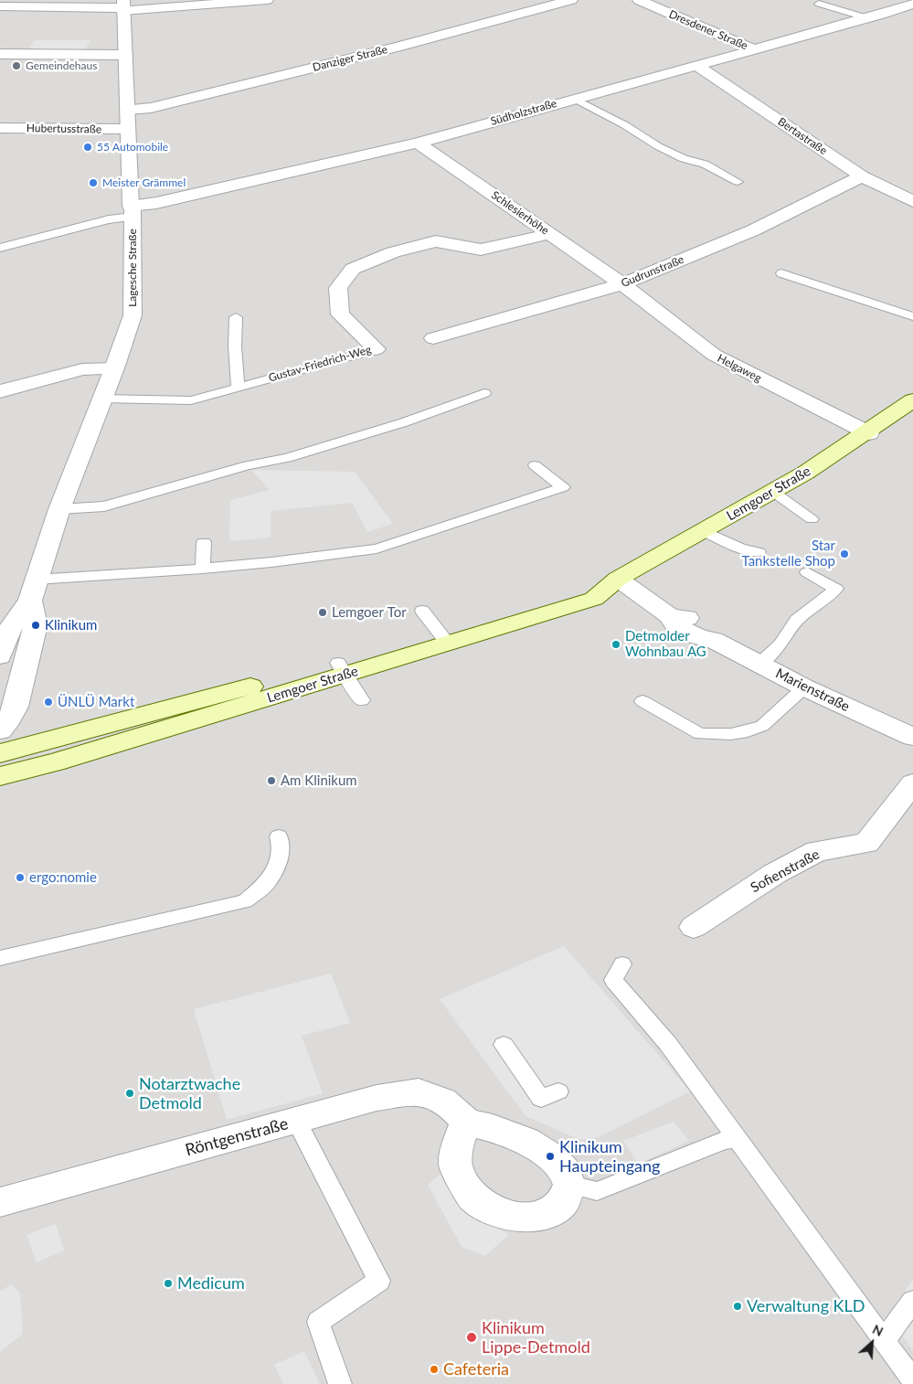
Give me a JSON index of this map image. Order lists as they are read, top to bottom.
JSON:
{
  "streets": {
    "main road": ["Lemgoer Straße"],
    "street": [
      "Dresdener Straße",
      "Danziger Straße",
      "Südholzstraße",
      "Hubertusstraße",
      "Bertastraße",
      "Schlesierhöhe",
      "Lagesche Straße",
      "Gudrunstraße",
      "Gustav-Friedrich-Weg",
      "Helgaweg",
      "Marienstraße",
      "Sofienstraße",
      "Röntgenstraße"
    ]
  },
  "crossings": [
    ["Dresdener Straße", "Südholzstraße"],
    ["Danziger Straße", "Lagesche Straße"],
    ["Südholzstraße", "Bertastraße"],
    ["Südholzstraße", "Schlesierhöhe"],
    ["Südholzstraße", "Lagesche Straße"],
    ["Hubertusstraße", "Lagesche Straße"],
    ["Bertastraße", "Gudrunstraße"],
    ["Schlesierhöhe", "Gudrunstraße"],
    ["Schlesierhöhe", "Gustav-Friedrich-Weg"],
    ["Schlesierhöhe", "Helgaweg"],
    ["Lagesche Straße", "Gustav-Friedrich-Weg"],
    ["Gudrunstraße", "Helgaweg"],
    ["Helgaweg", "Lemgoer Straße"],
    ["Lemgoer Straße", "Marienstraße"]
  ],
  "places": [
    "Gemeindehaus",
    "55 Automobile",
    "Meister Grämmel",
    "Star Tankstelle Shop",
    "Lemgoer Tor",
    "Klinikum",
    "Detmolder Wohnbau AG",
    "ÜNLÜ Markt",
    "Am Klinikum",
    "ergo:nomie",
    "Notarztwache Detmold",
    "Klinikum Haupteingang",
    "Medicum",
    "Verwaltung KLD",
    "Klinikum Lippe-Detmold",
    "Cafeteria"
  ],
  "north": "top right"
}
